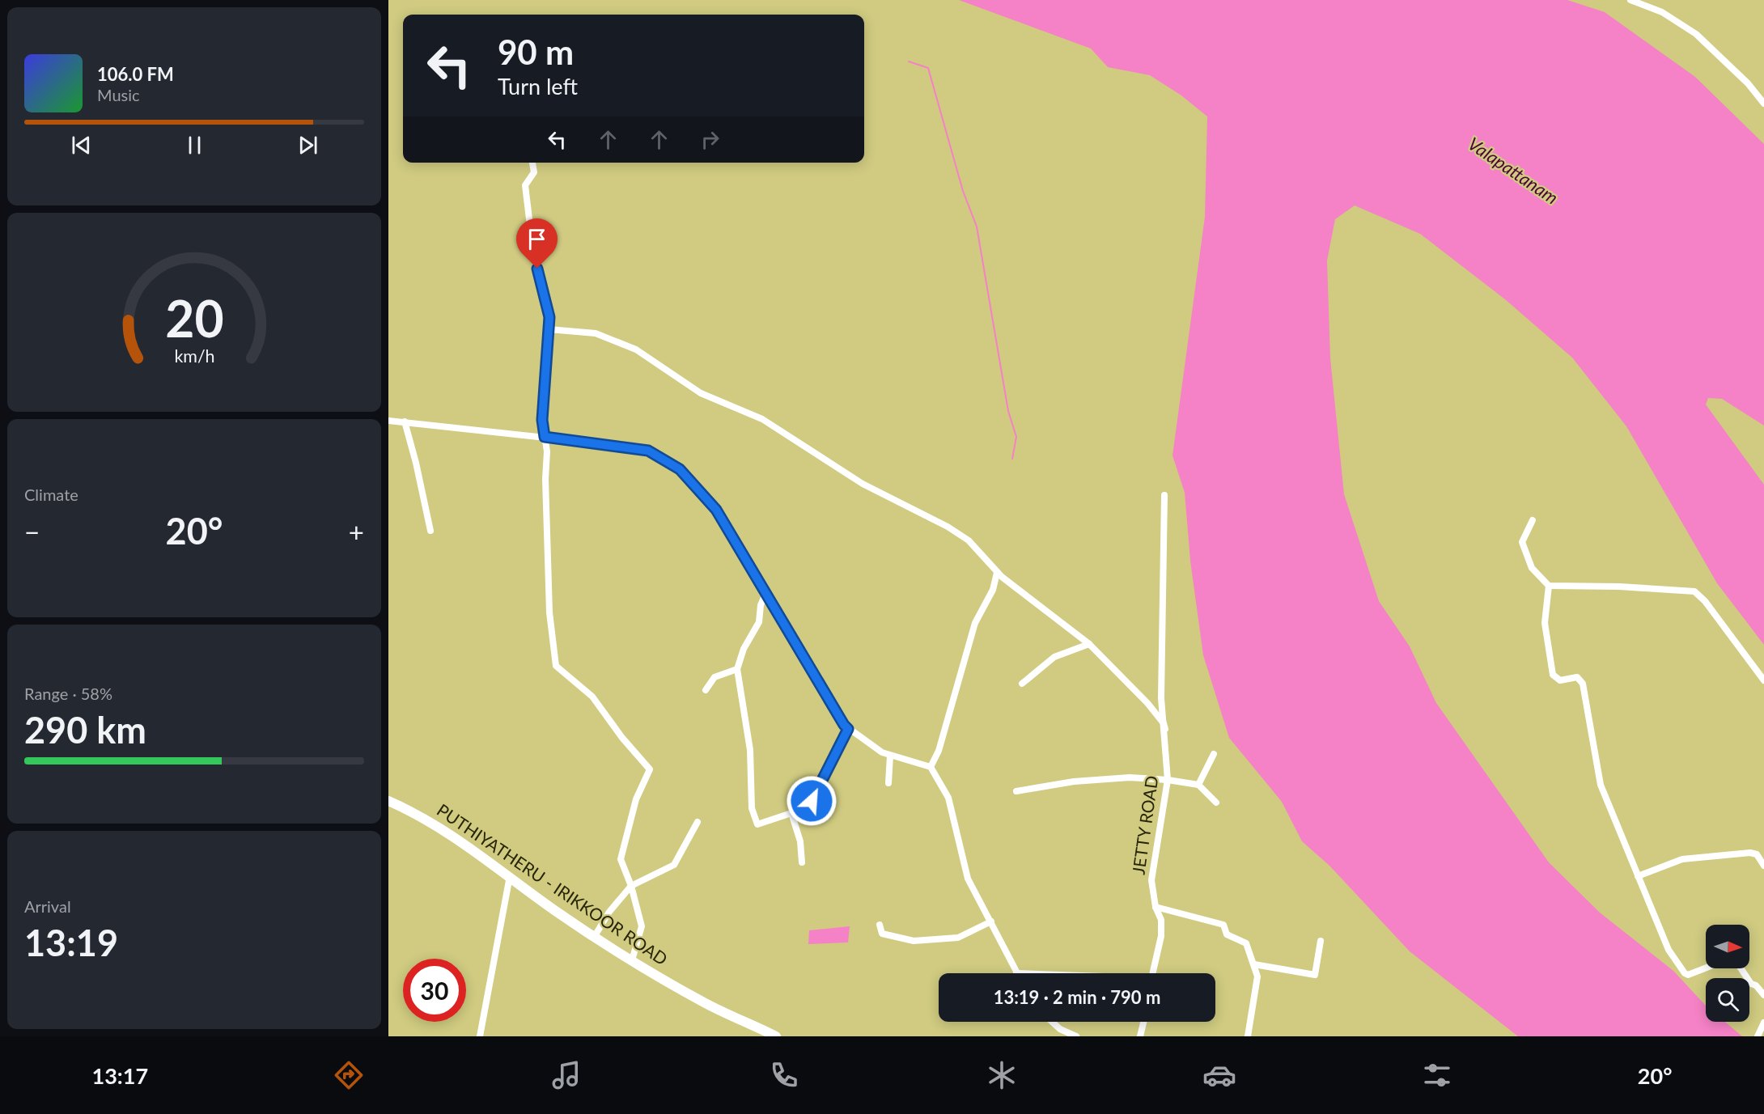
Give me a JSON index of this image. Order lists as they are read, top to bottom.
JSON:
{
  "streets": {
    "main road": ["PUTHIYATHERU - IRIKKOOR ROAD"],
    "street": ["JETTY ROAD"]
  },
  "water": ["Valapattanam"],
  "north": "right",
  "page": {
    "turn": ["90 m", "Turn left"],
    "song": ["106.0 FM", "Music"],
    "tile": [
      "Climate",
      ["Range · 58%", "290 km"],
      ["Arrival", "13:19"]
    ],
    "heat": ["−", "20°", "+"],
    "limit": "30",
    "trip": "13:19 · 2 min · 790 m",
    "tabs": ["13:17", "20°"],
    "gauge": ["20", "km/h"]
  }
}
